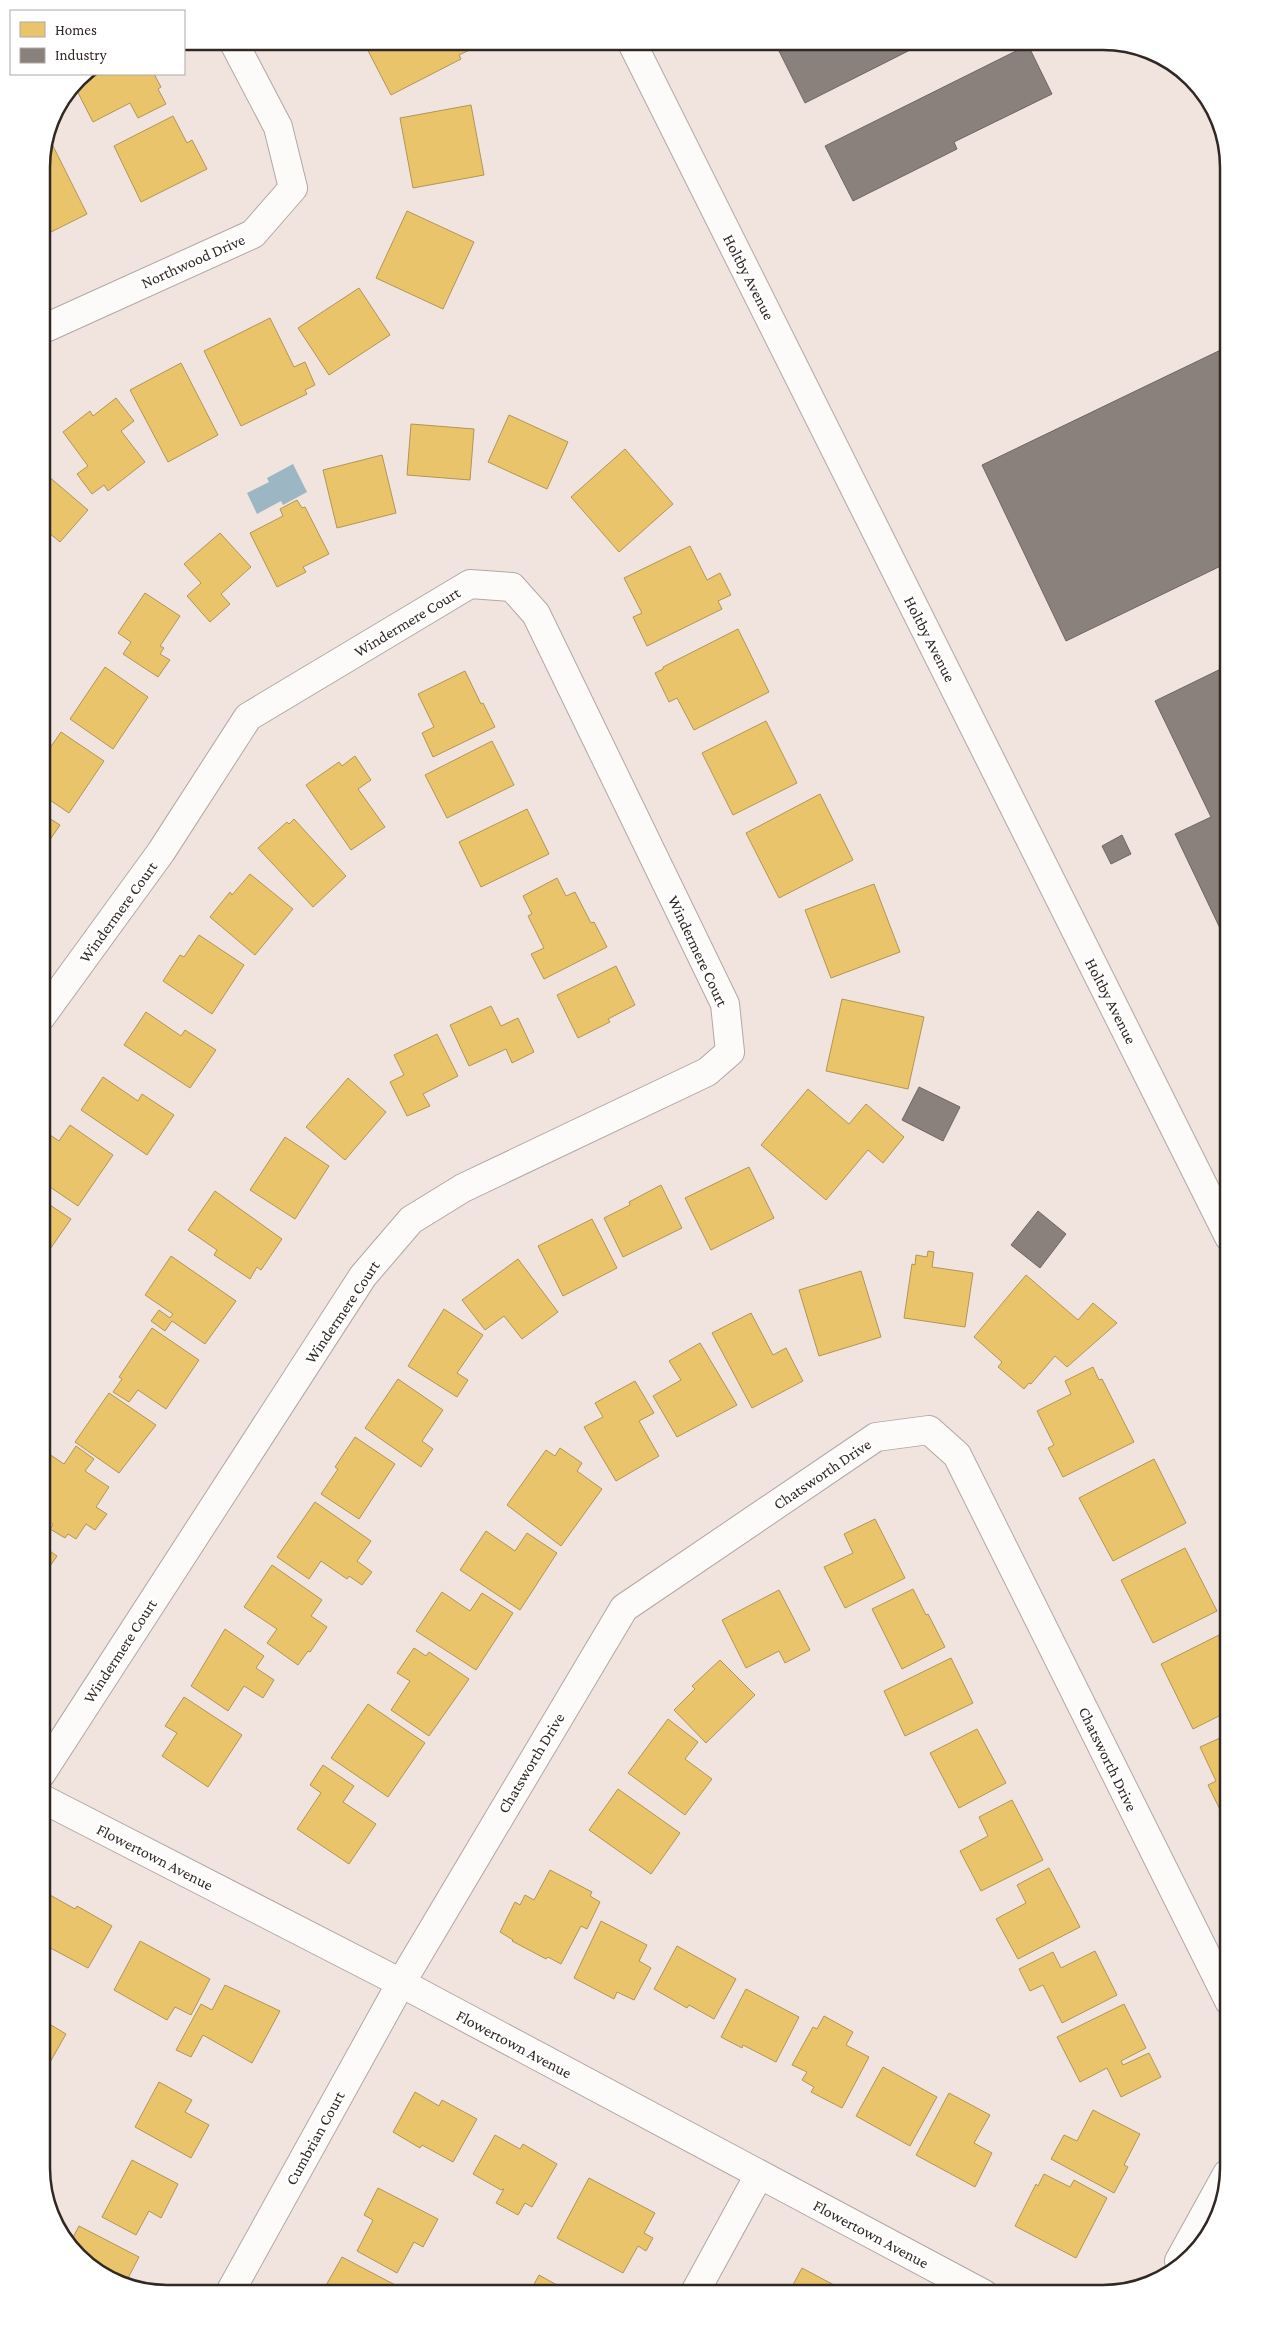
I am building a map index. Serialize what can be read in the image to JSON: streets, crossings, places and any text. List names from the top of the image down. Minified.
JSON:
{"streets":{"street":["Northwood Drive","Holtby Avenue","Windermere Court","Chatsworth Drive","Flowertown Avenue","Cumbrian Court"]},"crossings":[["Chatsworth Drive","Flowertown Avenue"],["Chatsworth Drive","Cumbrian Court"],["Flowertown Avenue","Cumbrian Court"]],"legend":["Homes","Industry"]}
